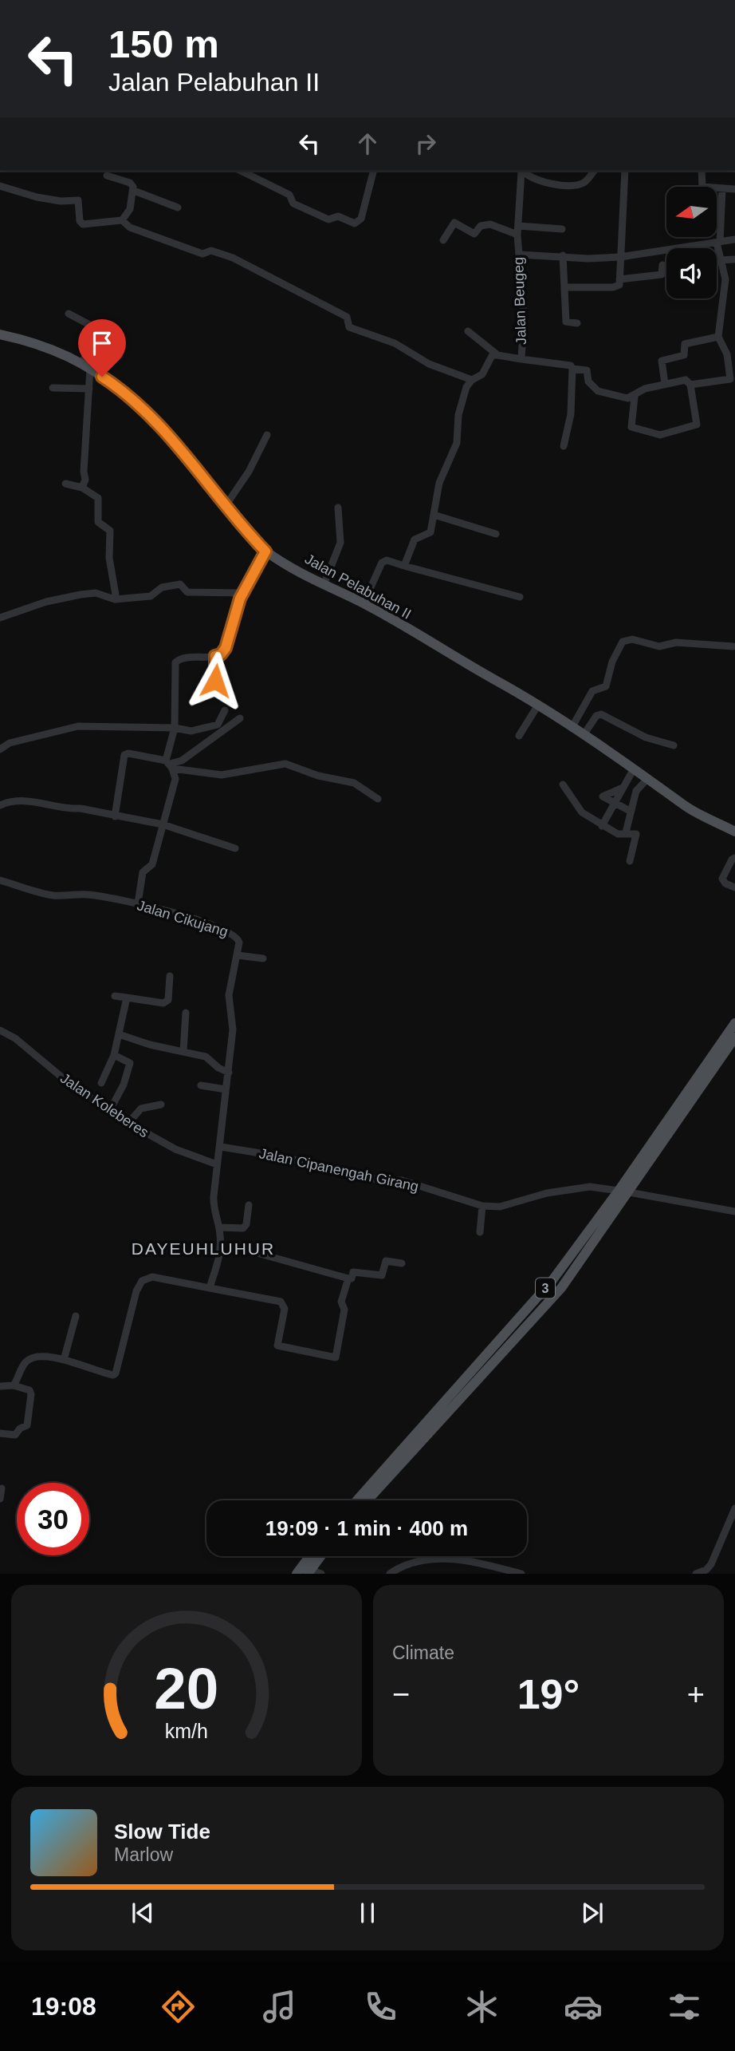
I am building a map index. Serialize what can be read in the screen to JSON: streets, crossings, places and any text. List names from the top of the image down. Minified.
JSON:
{"streets":{"main road":["Jalan Pelabuhan II","3"],"street":["Jalan Beugeg","Jalan Cikujang","Jalan Koleberes","Jalan Cipanengah Girang"]},"crossings":[["Jalan Cikujang","Jalan Koleberes"],["Jalan Cikujang","Jalan Cipanengah Girang"],["Jalan Cipanengah Girang","3"]],"districts":["DAYEUHLUHUR"],"north":"left","page":{"turn":["150 m","Jalan Pelabuhan II"],"limit":"30","trip":"19:09 · 1 min · 400 m","tile":"Climate","heat":["−","19°","+"],"song":["Slow Tide","Marlow"],"tabs":"19:08","gauge":["20","km/h"]}}
